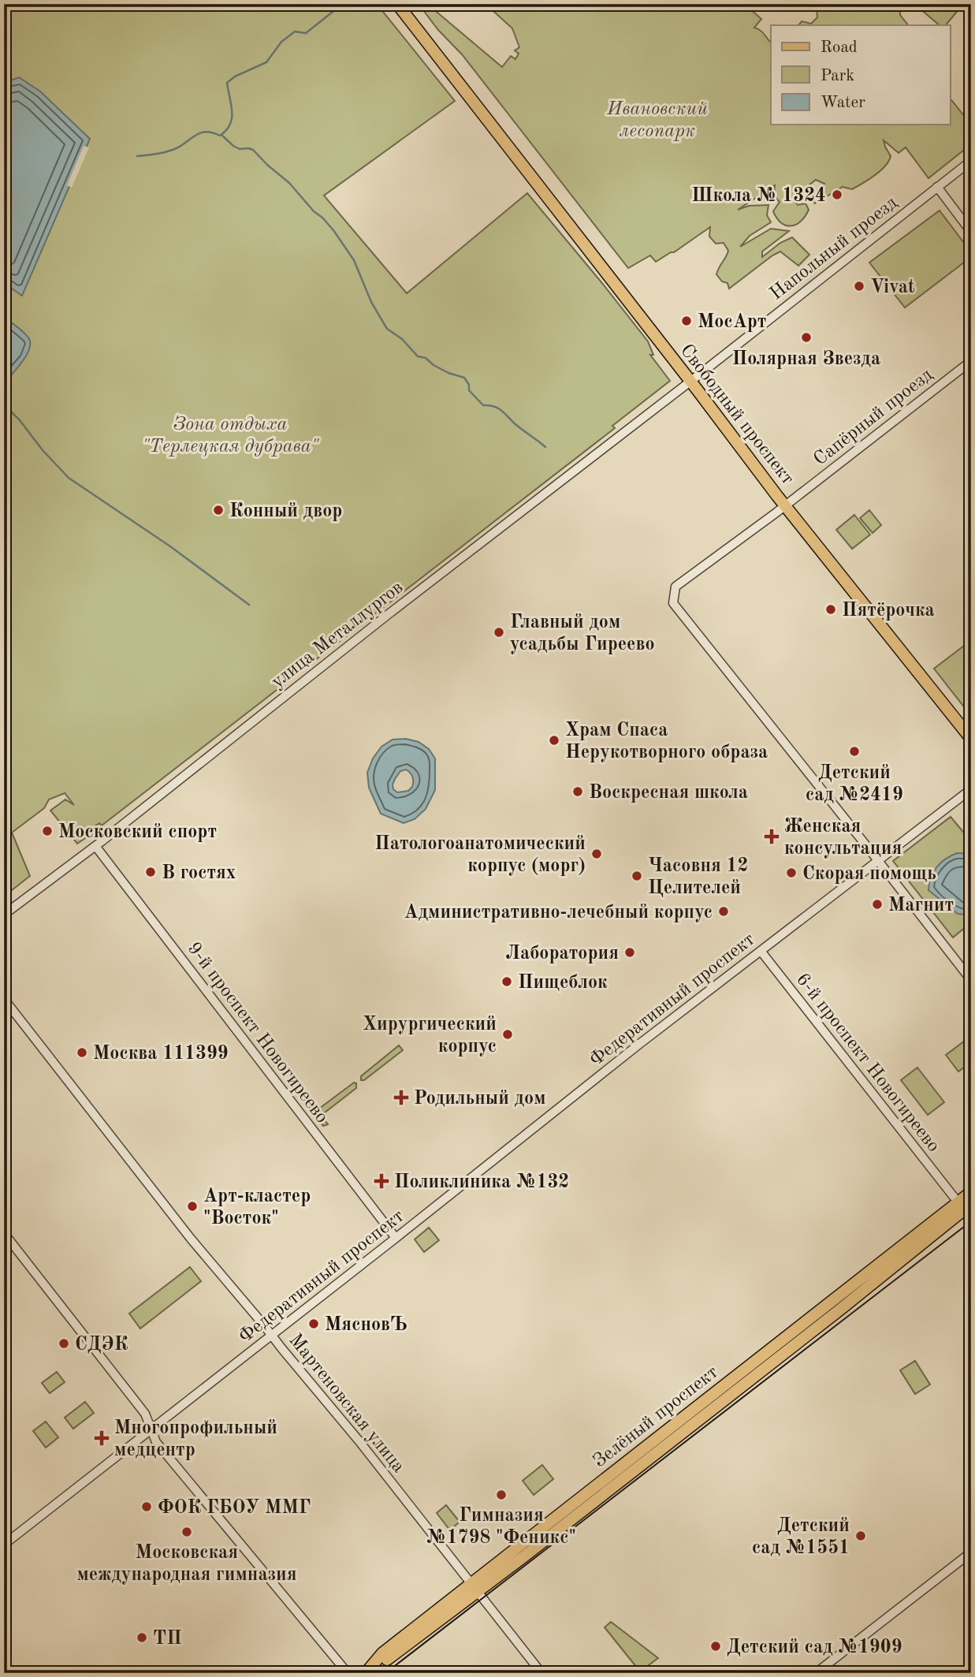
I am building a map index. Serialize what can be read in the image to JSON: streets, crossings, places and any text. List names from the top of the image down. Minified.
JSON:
{"streets":{"main road":["Свободный проспект","Зелёный проспект"],"street":["Напольный проезд","Сапёрный проезд","улица Металлургов","Федеративный проспект","9-й проспект Новогиреево","6-й проспект Новогиреево","Мартеновская улица"]},"crossings":[["Напольный проезд","Свободный проспект"],["Напольный проезд","улица Металлургов"],["Свободный проспект","Сапёрный проезд"],["Свободный проспект","улица Металлургов"],["Сапёрный проезд","Федеративный проспект"],["улица Металлургов","9-й проспект Новогиреево"],["Федеративный проспект","9-й проспект Новогиреево"],["Федеративный проспект","6-й проспект Новогиреево"],["Федеративный проспект","Мартеновская улица"],["6-й проспект Новогиреево","Зелёный проспект"],["Мартеновская улица","Зелёный проспект"]],"parks":["Ивановский лесопарк","Зона отдыха \"Терлецкая дубрава\""],"places":{"other":["Школа № 1324","Vivat","МосАрт","Полярная Звезда","Конный двор","Пятёрочка","Главный дом усадьбы Гиреево","Храм Спаса Нерукотворного образа","Детский сад №2419","Воскресная школа","Московский спорт","Патологоанатомический корпус (морг)","В гостях","Скорая помощь","Часовня 12 Целителей","Магнит","Административно-лечебный корпус","Лаборатория","Пищеблок","Хирургический корпус","Москва 111399","Арт-кластер \"Восток\"","МясновЪ","СДЭК","Гимназия №1798 \"Феникс\"","ФОК ГБОУ ММГ","Московская международная гимназия","Детский сад №1551","ТП","Детский сад №1909"],"health":["Женская консультация","Родильный дом","Поликлиника №132","Многопрофильный медцентр"]},"legend":["Road","Park","Water"]}
